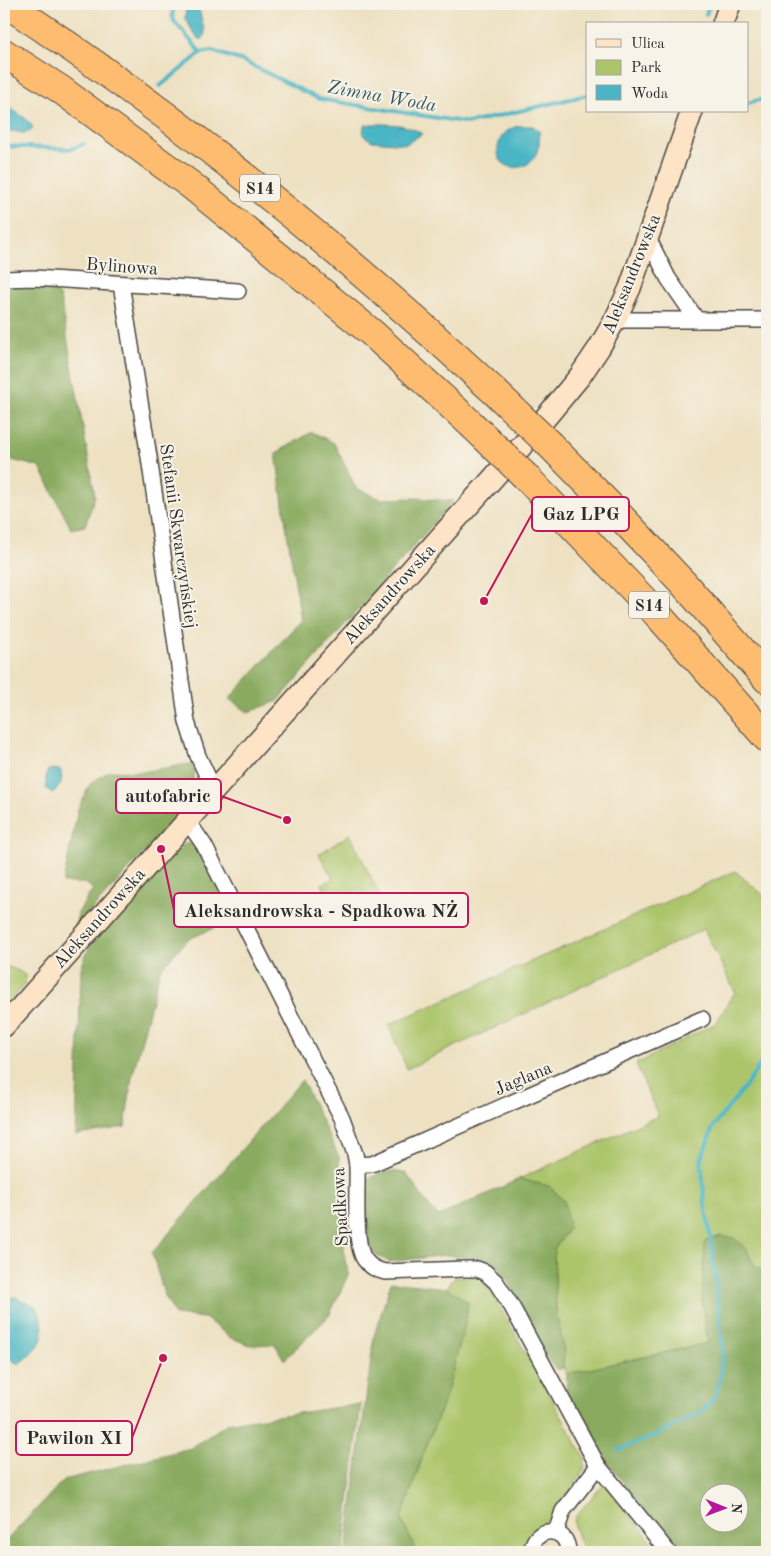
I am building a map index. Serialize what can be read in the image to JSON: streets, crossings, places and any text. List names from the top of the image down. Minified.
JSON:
{"streets":{"highway":["S14"],"main road":["Aleksandrowska"],"street":["Bylinowa","Stefanii Skwarczyńskiej","Jaglana","Spadkowa"]},"crossings":[["Bylinowa","Stefanii Skwarczyńskiej"],["Aleksandrowska","Stefanii Skwarczyńskiej"],["Aleksandrowska","Spadkowa"],["Jaglana","Spadkowa"]],"water":["Zimna Woda"],"places":["Gaz LPG","autofabric","Aleksandrowska - Spadkowa NŻ","Pawilon XI"],"legend":["Ulica","Park","Woda"],"north":"right"}
